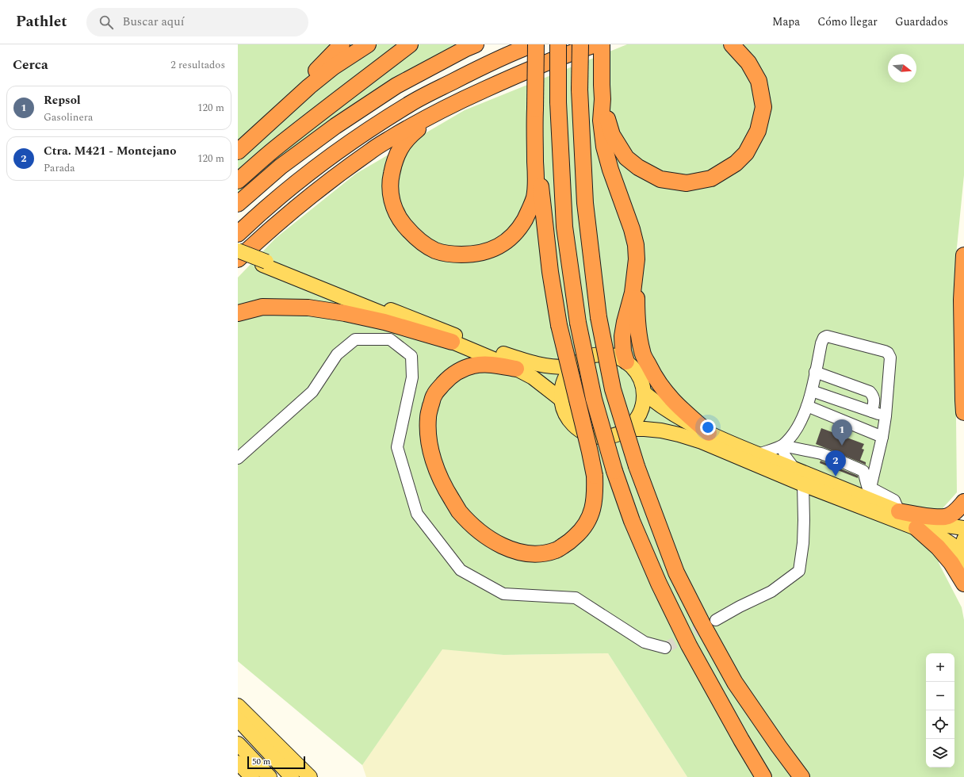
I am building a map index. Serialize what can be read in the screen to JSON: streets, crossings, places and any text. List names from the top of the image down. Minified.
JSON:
{"scale_bar":"50 m","north":"right","page":{"header":"Pathlet","search":"Buscar aquí","nav":["Mapa","Cómo llegar","Guardados"],"heading":["Cerca","2 resultados"],"list":[{"mark":"1","name":"Repsol","note":"Gasolinera","value":"120 m"},{"mark":"2","name":"Ctra. M421 - Montejano","note":"Parada","value":"120 m"}],"pins":["1","2"],"map_buttons":["+","−"],"scale":"50 m"}}
